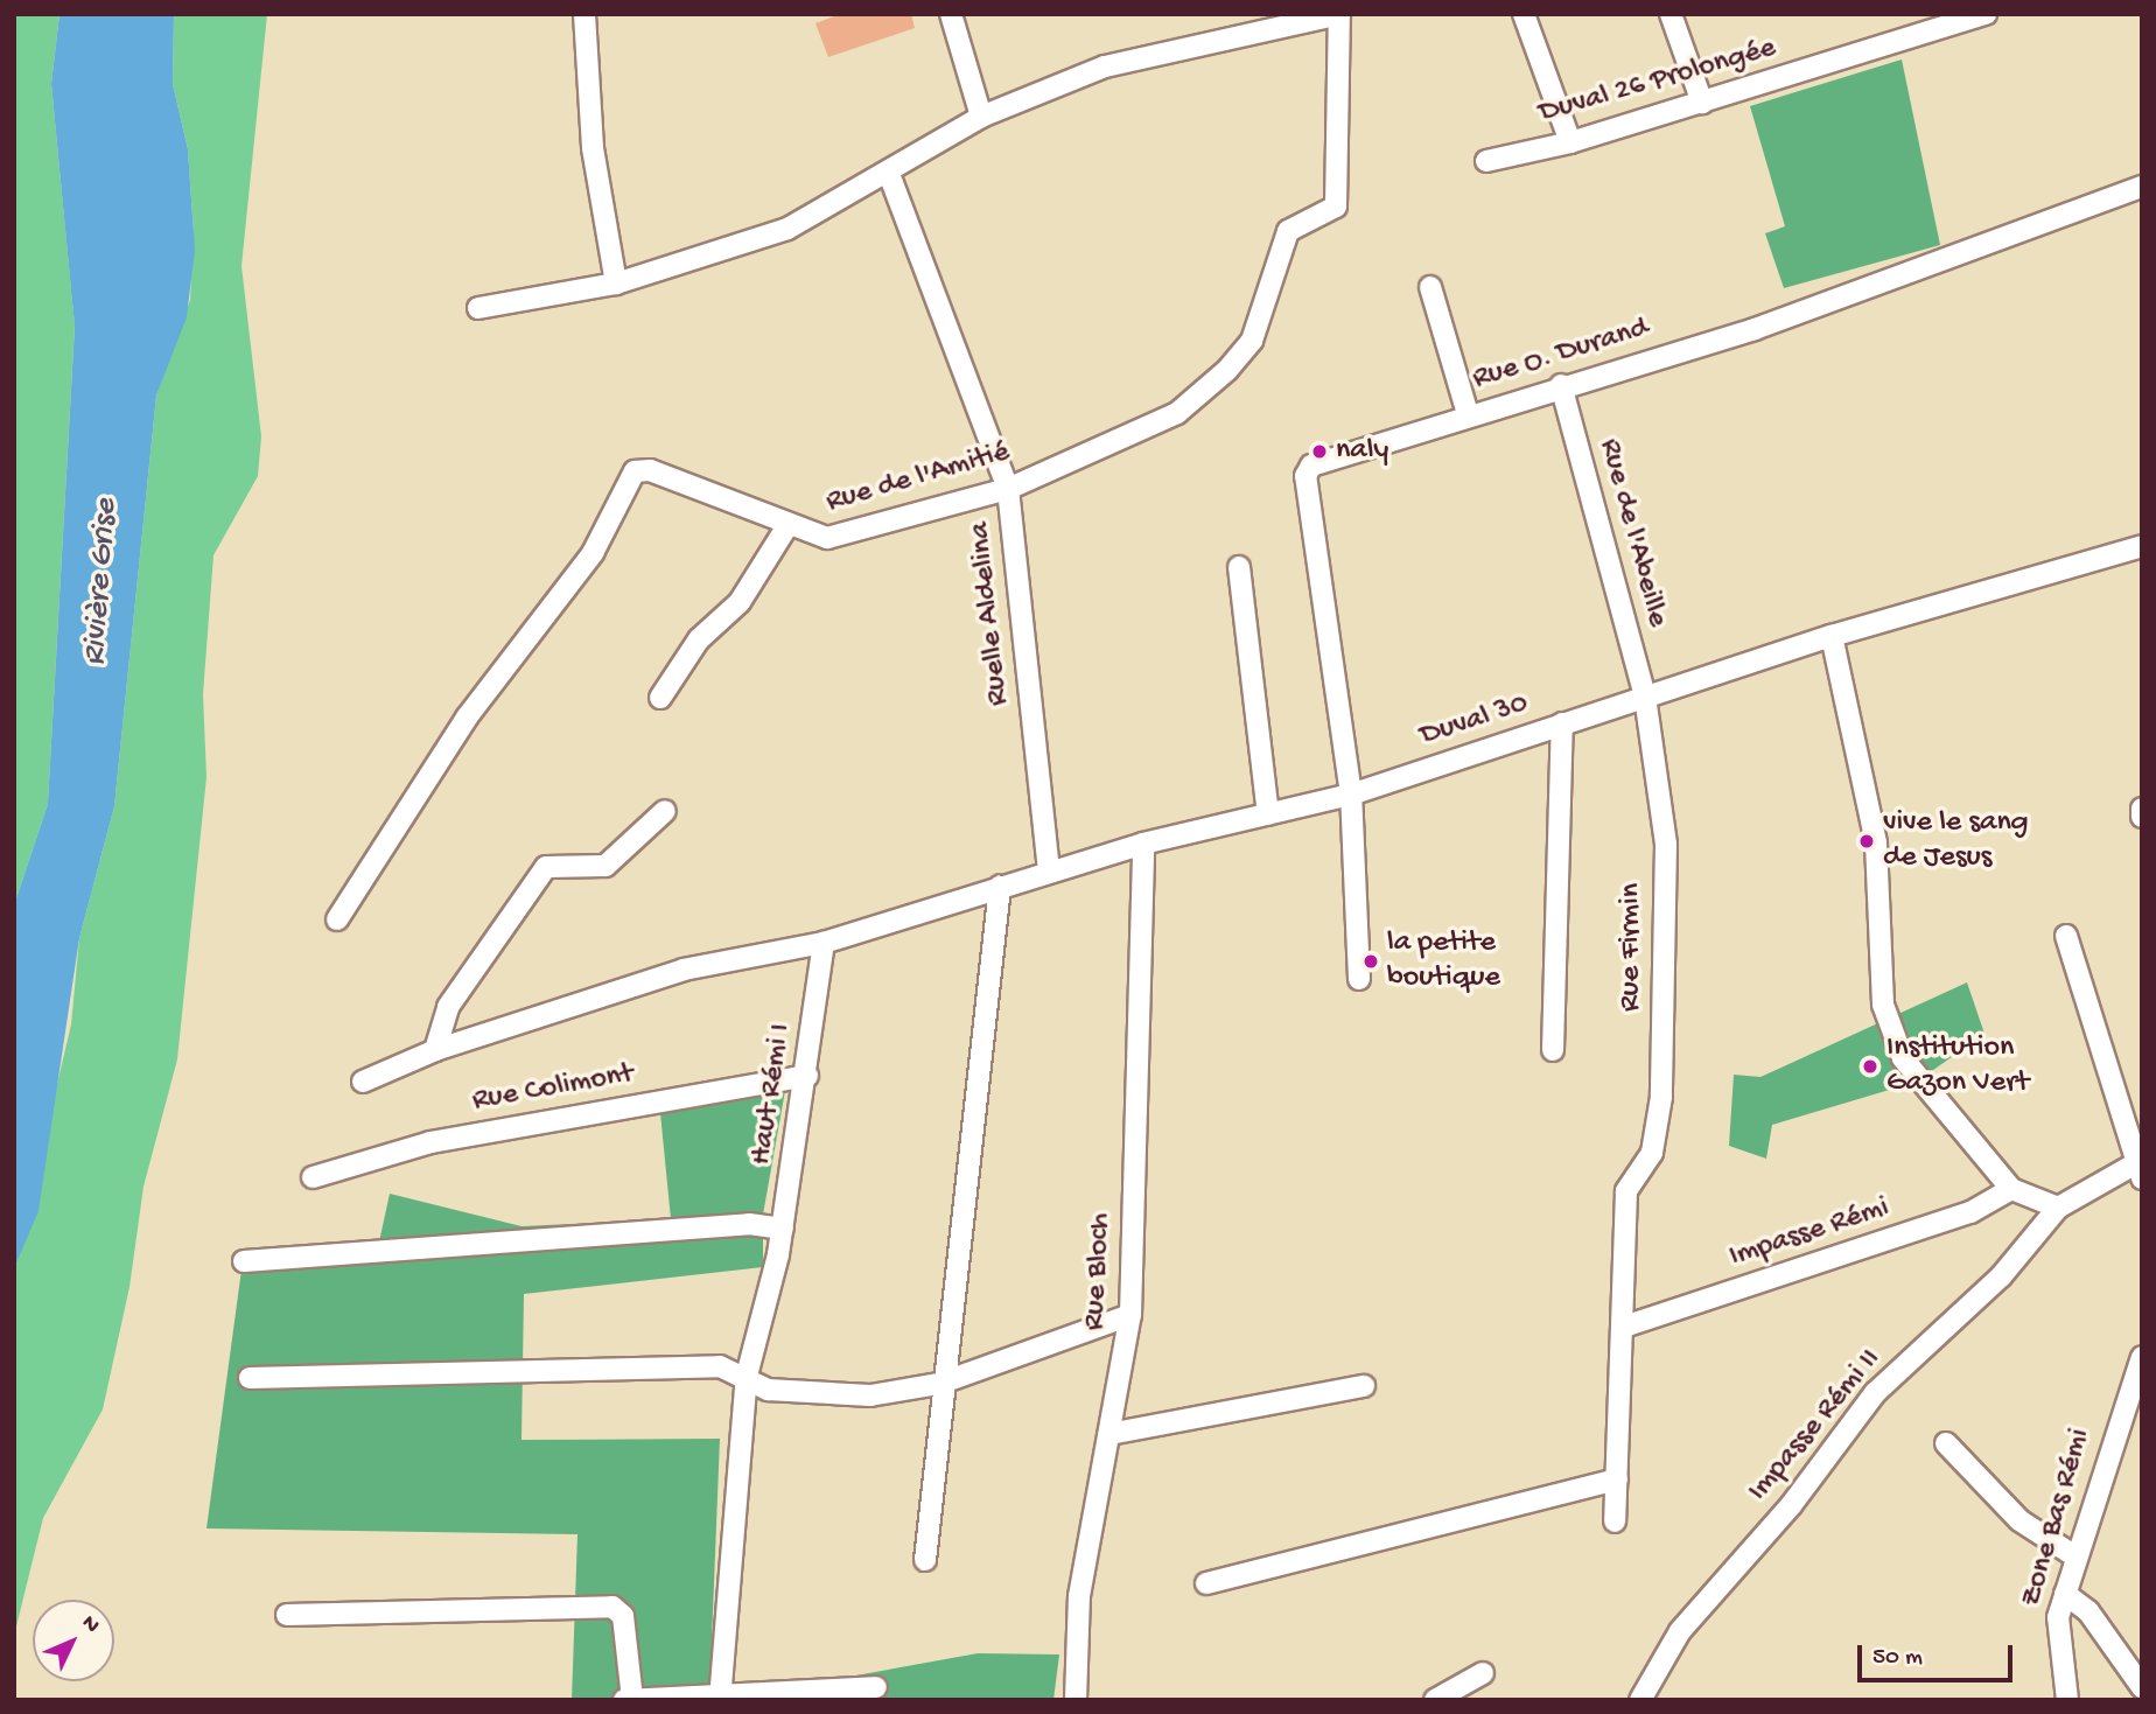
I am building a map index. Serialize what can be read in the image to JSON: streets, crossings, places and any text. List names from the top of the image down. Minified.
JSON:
{"streets":{"street":["Duval 26 Prolongée","Rue O. Durand","Rue de l'Amitié","Rue de l'Abeille","Ruelle Aldelina","Duval 30","Rue Firmin","Rue Colimont","Haut Rémi I","Impasse Rémi","Rue Bloch","Impasse Rémi II","Zone Bas Rémi"]},"crossings":[["Rue O. Durand","Rue de l'Abeille"],["Rue O. Durand","Duval 30"],["Rue de l'Amitié","Ruelle Aldelina"],["Rue de l'Abeille","Duval 30"],["Rue de l'Abeille","Rue Firmin"],["Ruelle Aldelina","Duval 30"],["Duval 30","Rue Firmin"],["Duval 30","Haut Rémi I"],["Duval 30","Rue Bloch"],["Rue Firmin","Impasse Rémi"],["Rue Colimont","Haut Rémi I"]],"water":["Rivière Grise"],"places":["naly","vive le sang de Jesus","la petite boutique","Institution Gazon Vert"],"scale_bar":"50 m","north":"top right"}
